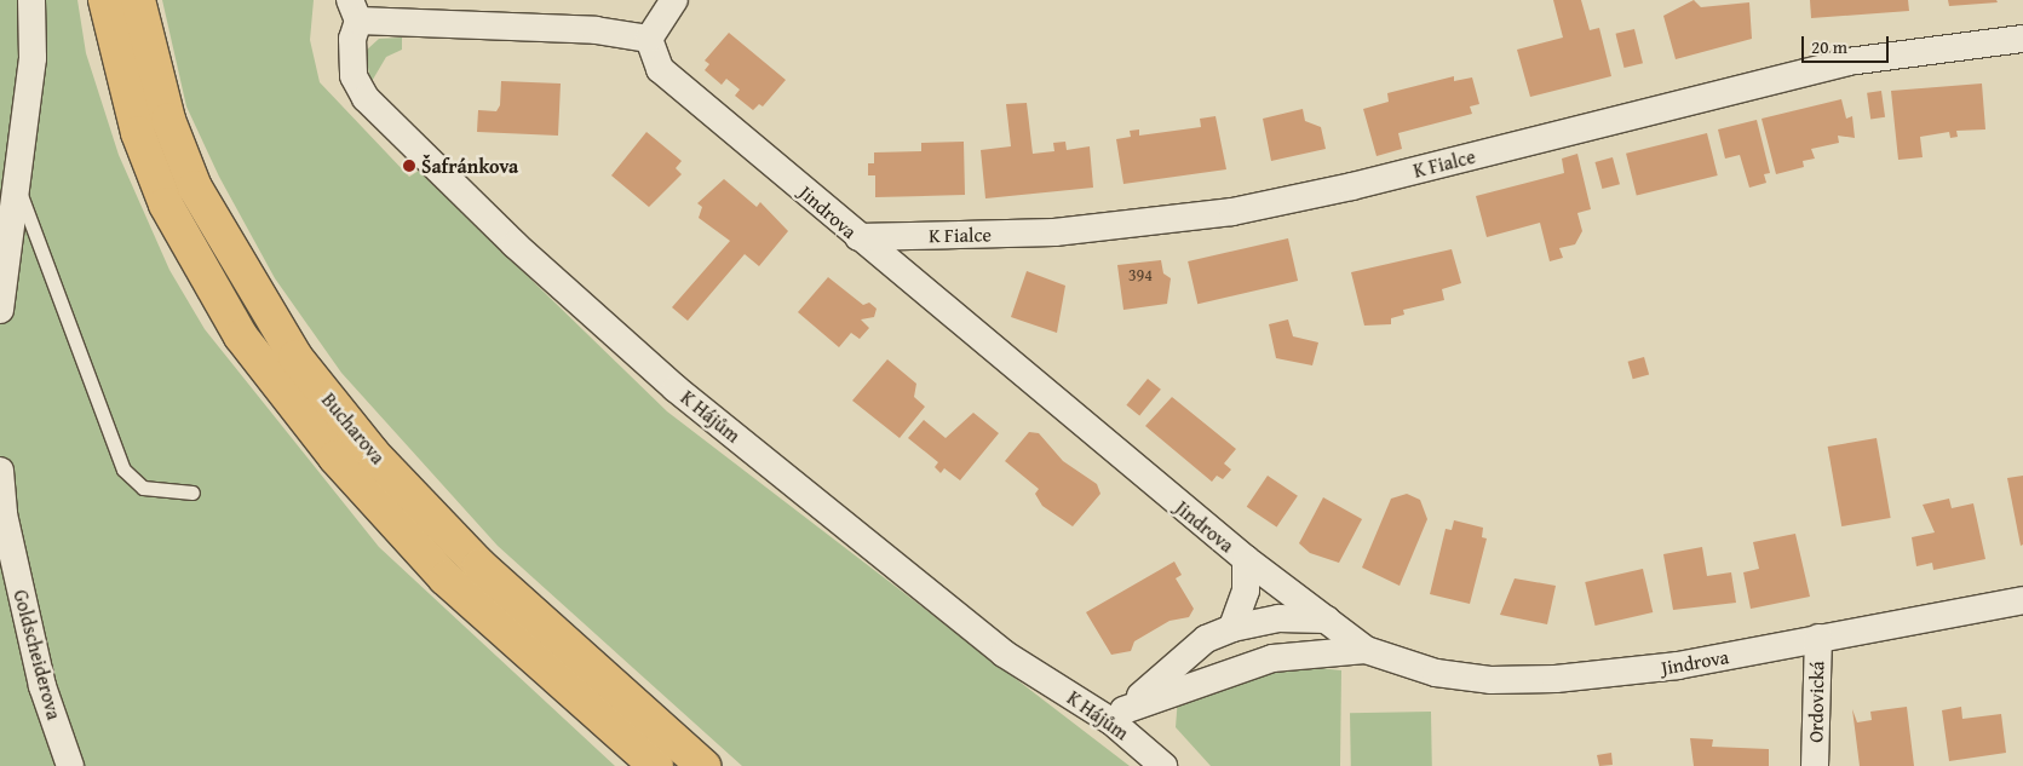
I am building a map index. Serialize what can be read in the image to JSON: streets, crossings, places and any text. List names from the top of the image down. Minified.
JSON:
{"streets":{"main road":["Bucharova"],"street":["K Fialce","Jindrova","K Hájům","Goldscheiderova","Ordovická"]},"crossings":[["K Fialce","Jindrova"],["Jindrova","K Hájům"],["Jindrova","Ordovická"]],"places":["Šafránkova"],"house_numbers":["394"],"scale_bar":"20 m"}
